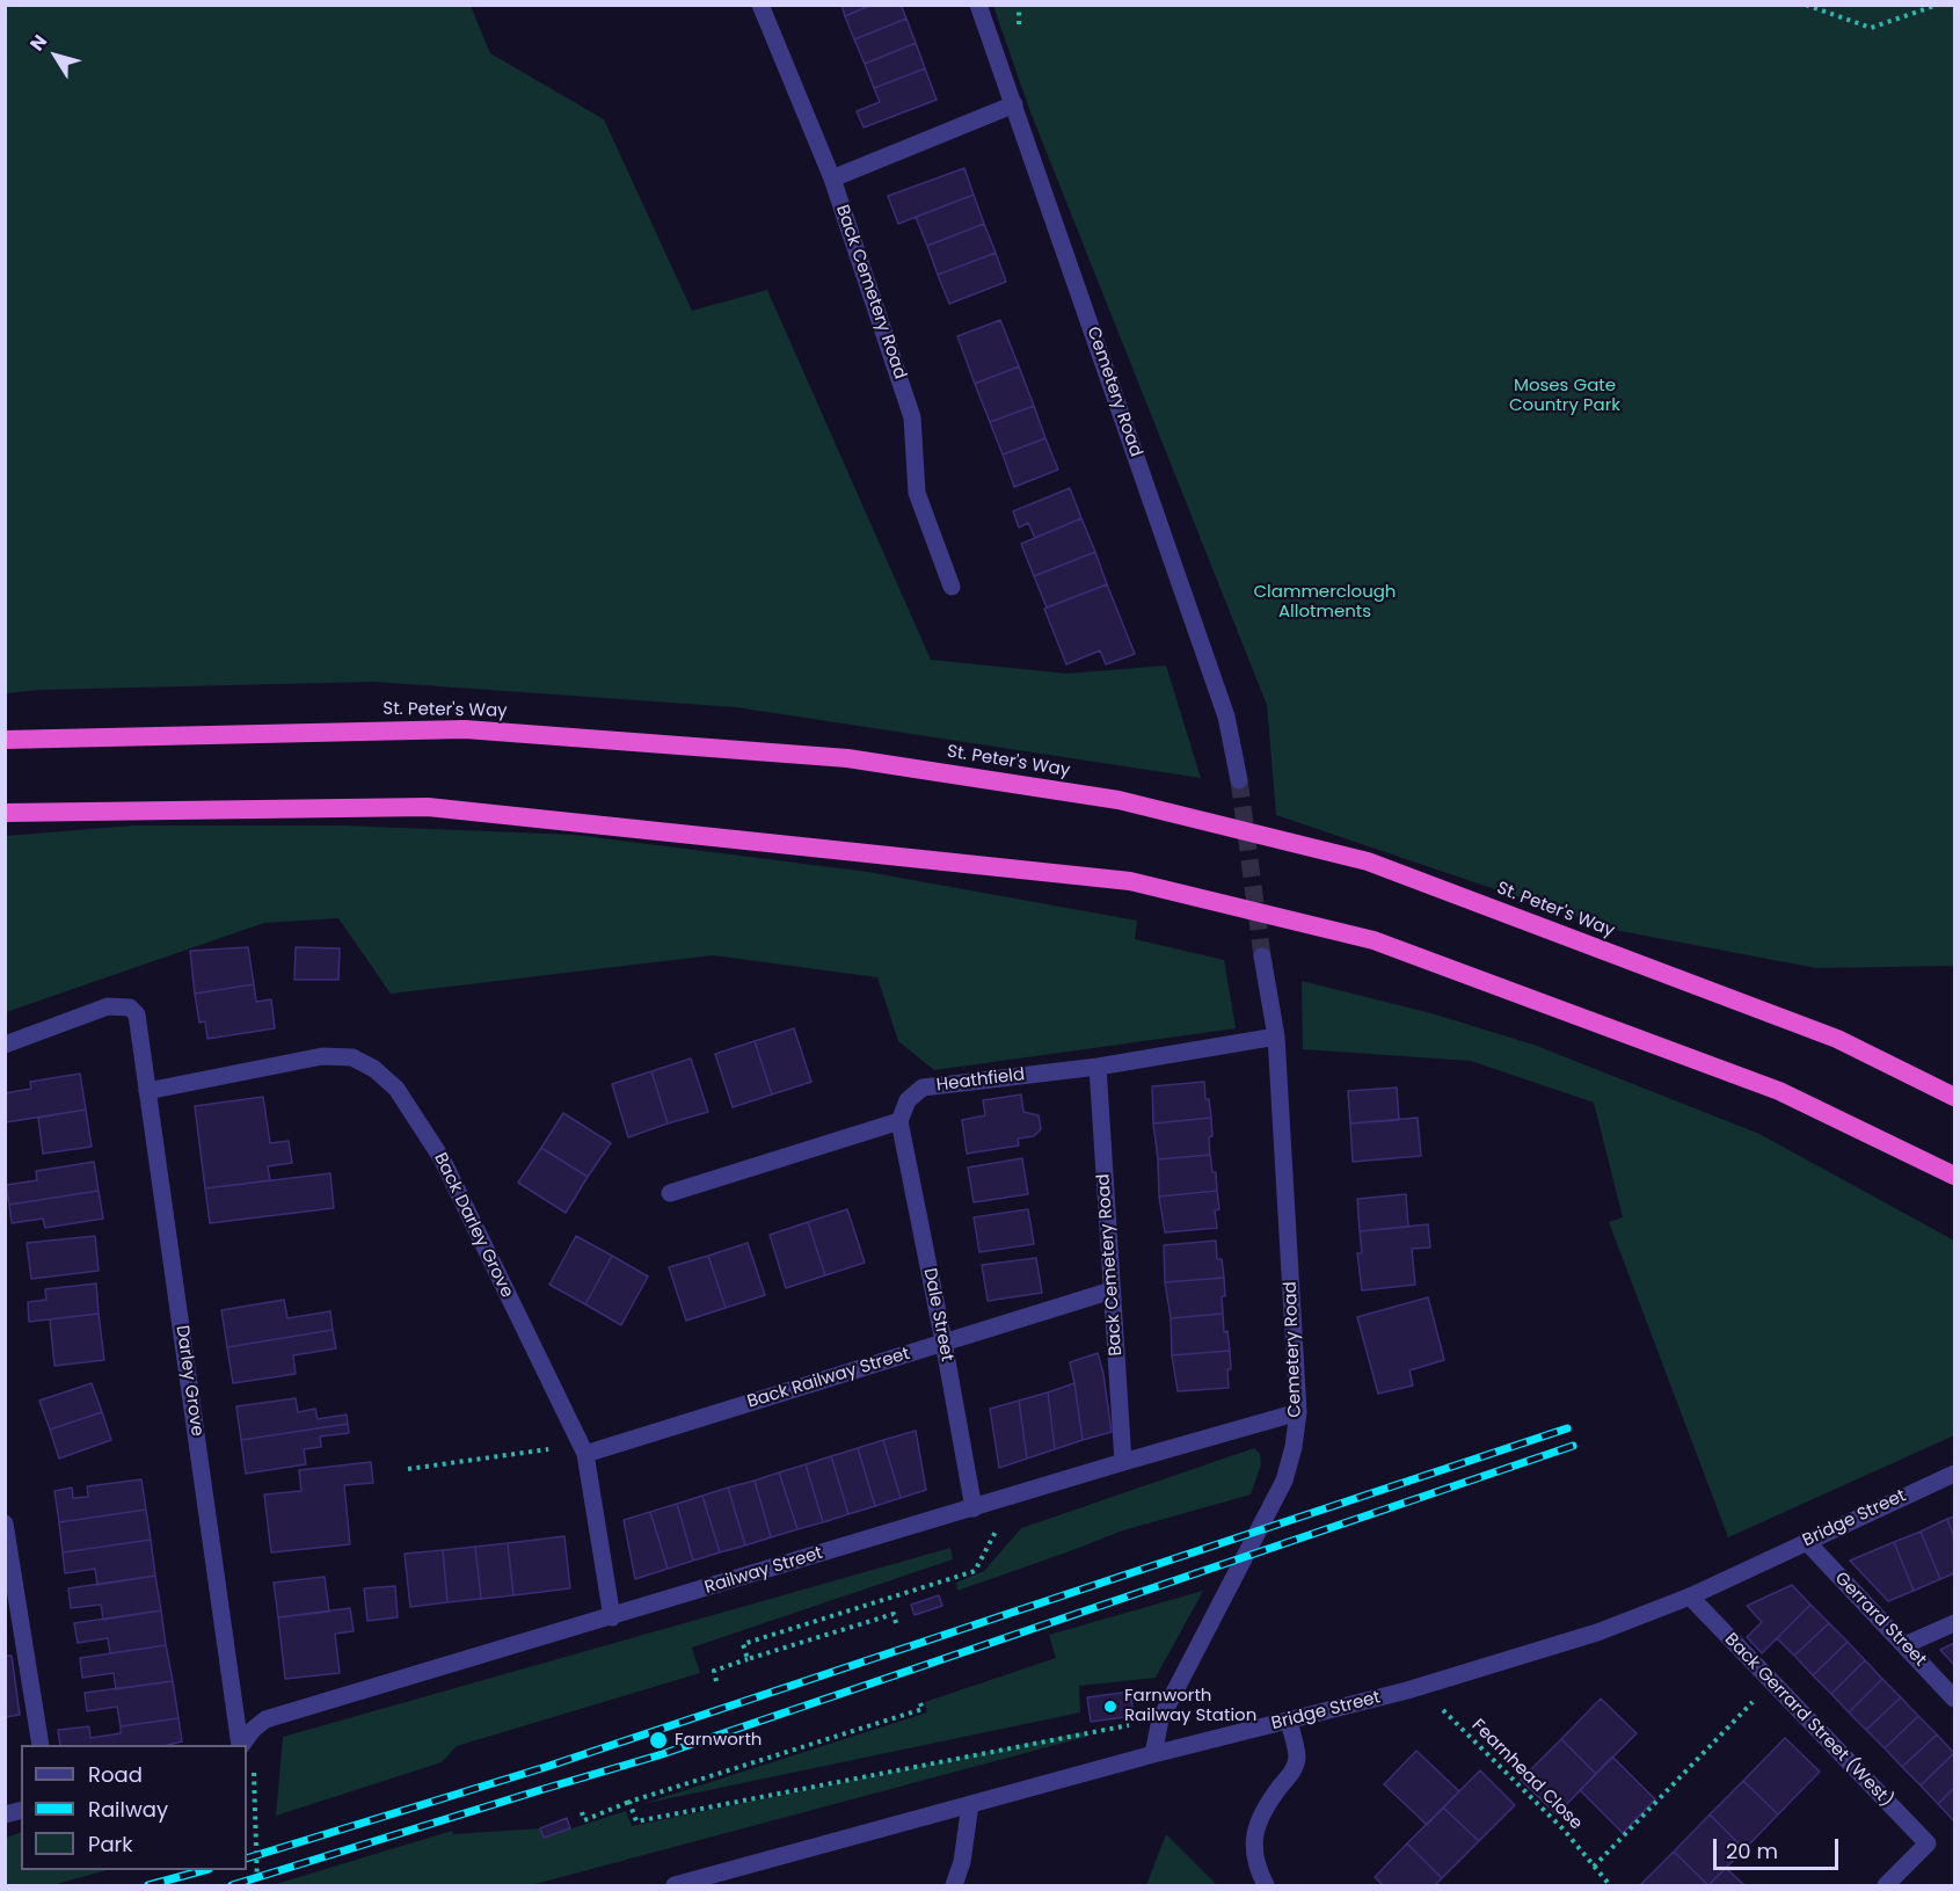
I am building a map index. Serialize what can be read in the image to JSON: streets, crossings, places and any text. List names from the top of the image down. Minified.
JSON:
{"streets":{"highway":["St. Peter's Way"],"street":["Back Cemetery Road","Cemetery Road","Heathfield","Back Darley Grove","Dale Street","Back Railway Street","Darley Grove","Bridge Street","Railway Street","Gerrard Street","Back Gerrard Street (West)"],"path":["Fearnhead Close"]},"crossings":[["Back Cemetery Road","Heathfield"],["Back Cemetery Road","Back Railway Street"],["Back Cemetery Road","Railway Street"],["Cemetery Road","Heathfield"],["Cemetery Road","Bridge Street"],["Cemetery Road","Railway Street"],["Heathfield","Dale Street"],["Back Darley Grove","Back Railway Street"],["Back Darley Grove","Darley Grove"],["Back Darley Grove","Railway Street"],["Dale Street","Back Railway Street"],["Dale Street","Railway Street"],["Bridge Street","Gerrard Street"],["Bridge Street","Back Gerrard Street (West)"],["Bridge Street","Fearnhead Close"]],"parks":["Moses Gate Country Park","Clammerclough Allotments"],"places":["Farnworth Railway Station","Farnworth"],"legend":["Road","Railway","Park"],"scale_bar":"20 m","north":"top left"}
